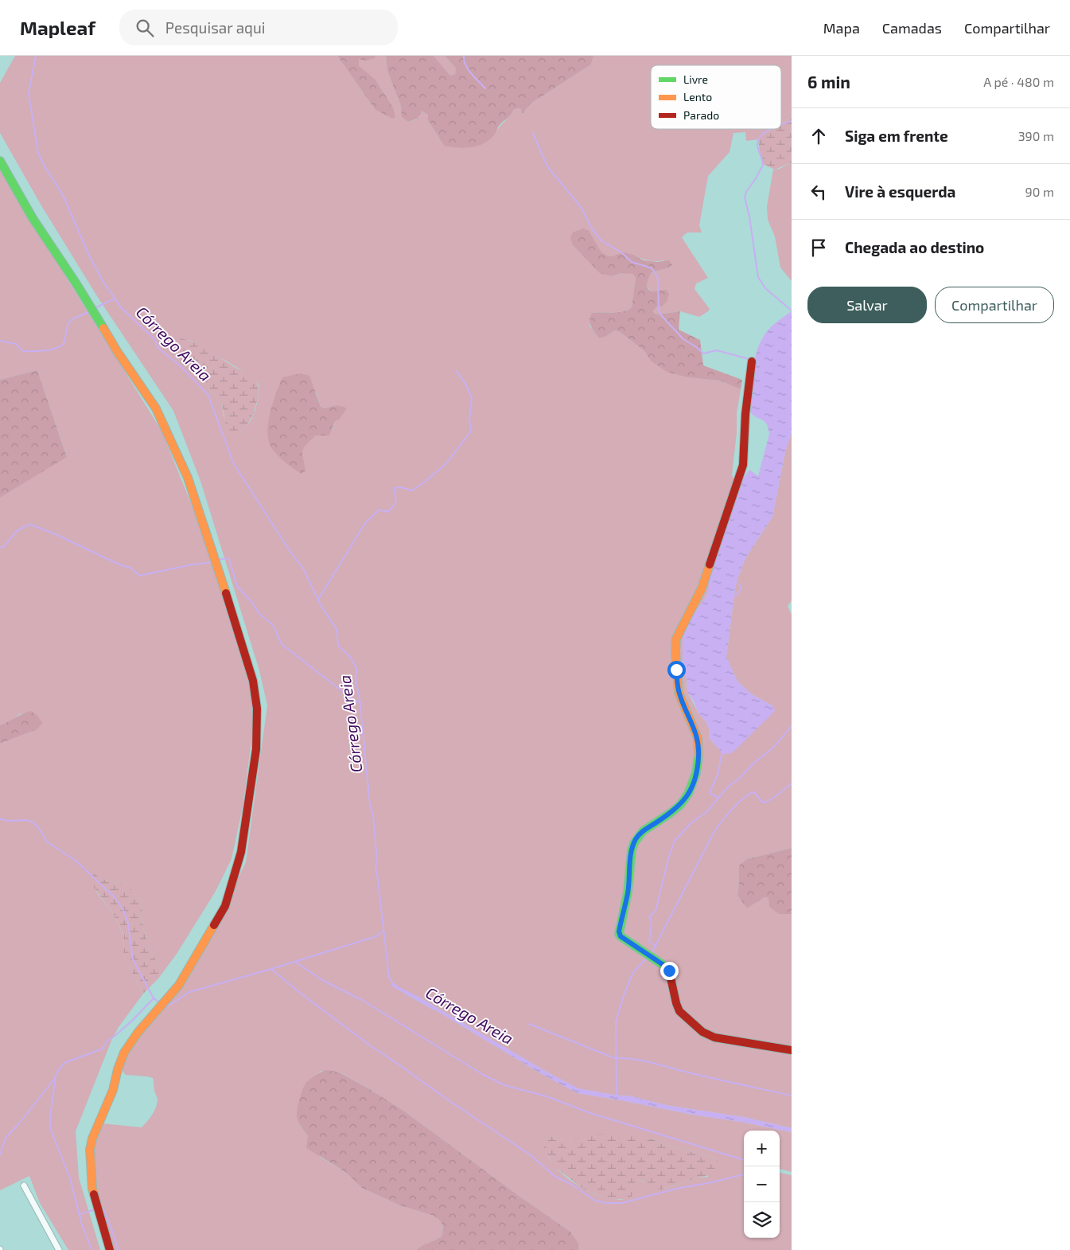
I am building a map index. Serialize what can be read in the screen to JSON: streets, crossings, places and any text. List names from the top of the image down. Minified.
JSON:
{"water":["Córrego Areia"],"legend":["Livre","Lento","Parado"],"page":{"header":"Mapleaf","search":"Pesquisar aqui","nav":["Mapa","Camadas","Compartilhar"],"heading":["6 min","A pé · 480 m"],"list":[["Siga em frente","390 m"],["Vire à esquerda","90 m"],"Chegada ao destino"],"buttons":["Salvar","Compartilhar"],"map_buttons":["+","−"]}}
